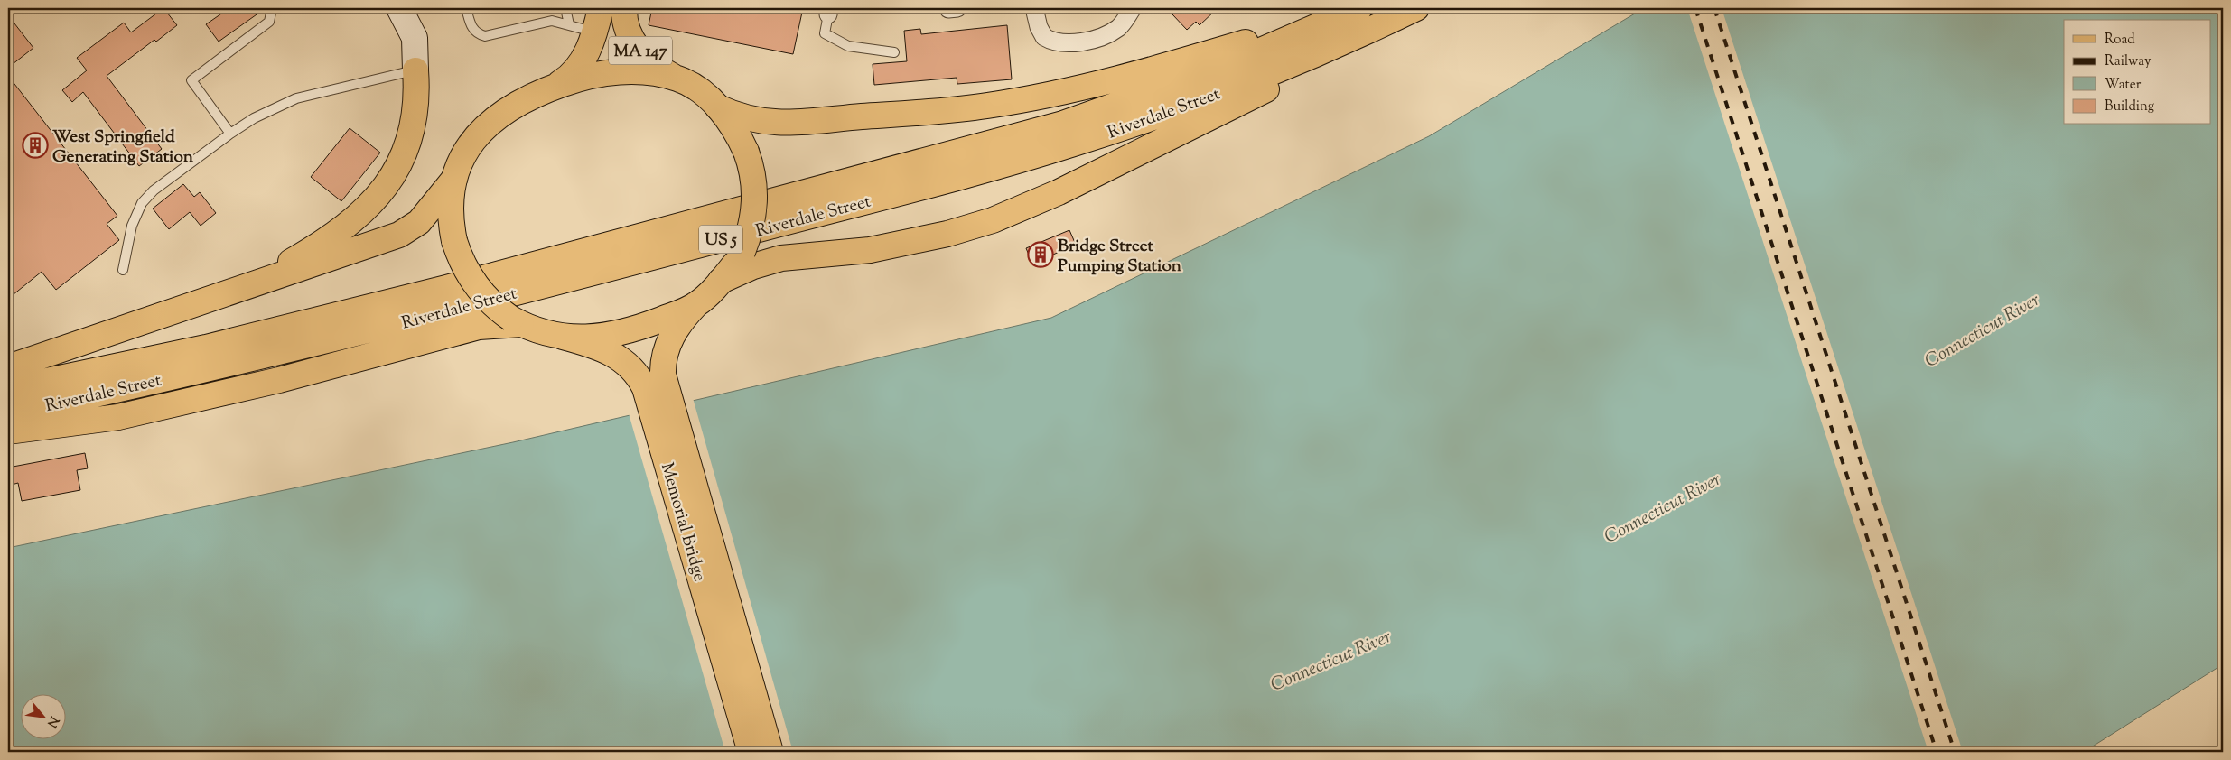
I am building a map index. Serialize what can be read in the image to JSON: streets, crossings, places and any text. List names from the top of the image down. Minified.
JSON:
{"streets":{"main road":["MA 147","Riverdale Street","US 5","Memorial Bridge"]},"water":["Connecticut River"],"places":{"building":["West Springfield Generating Station","Bridge Street Pumping Station"]},"legend":["Road","Railway","Water","Building"],"north":"bottom right"}
